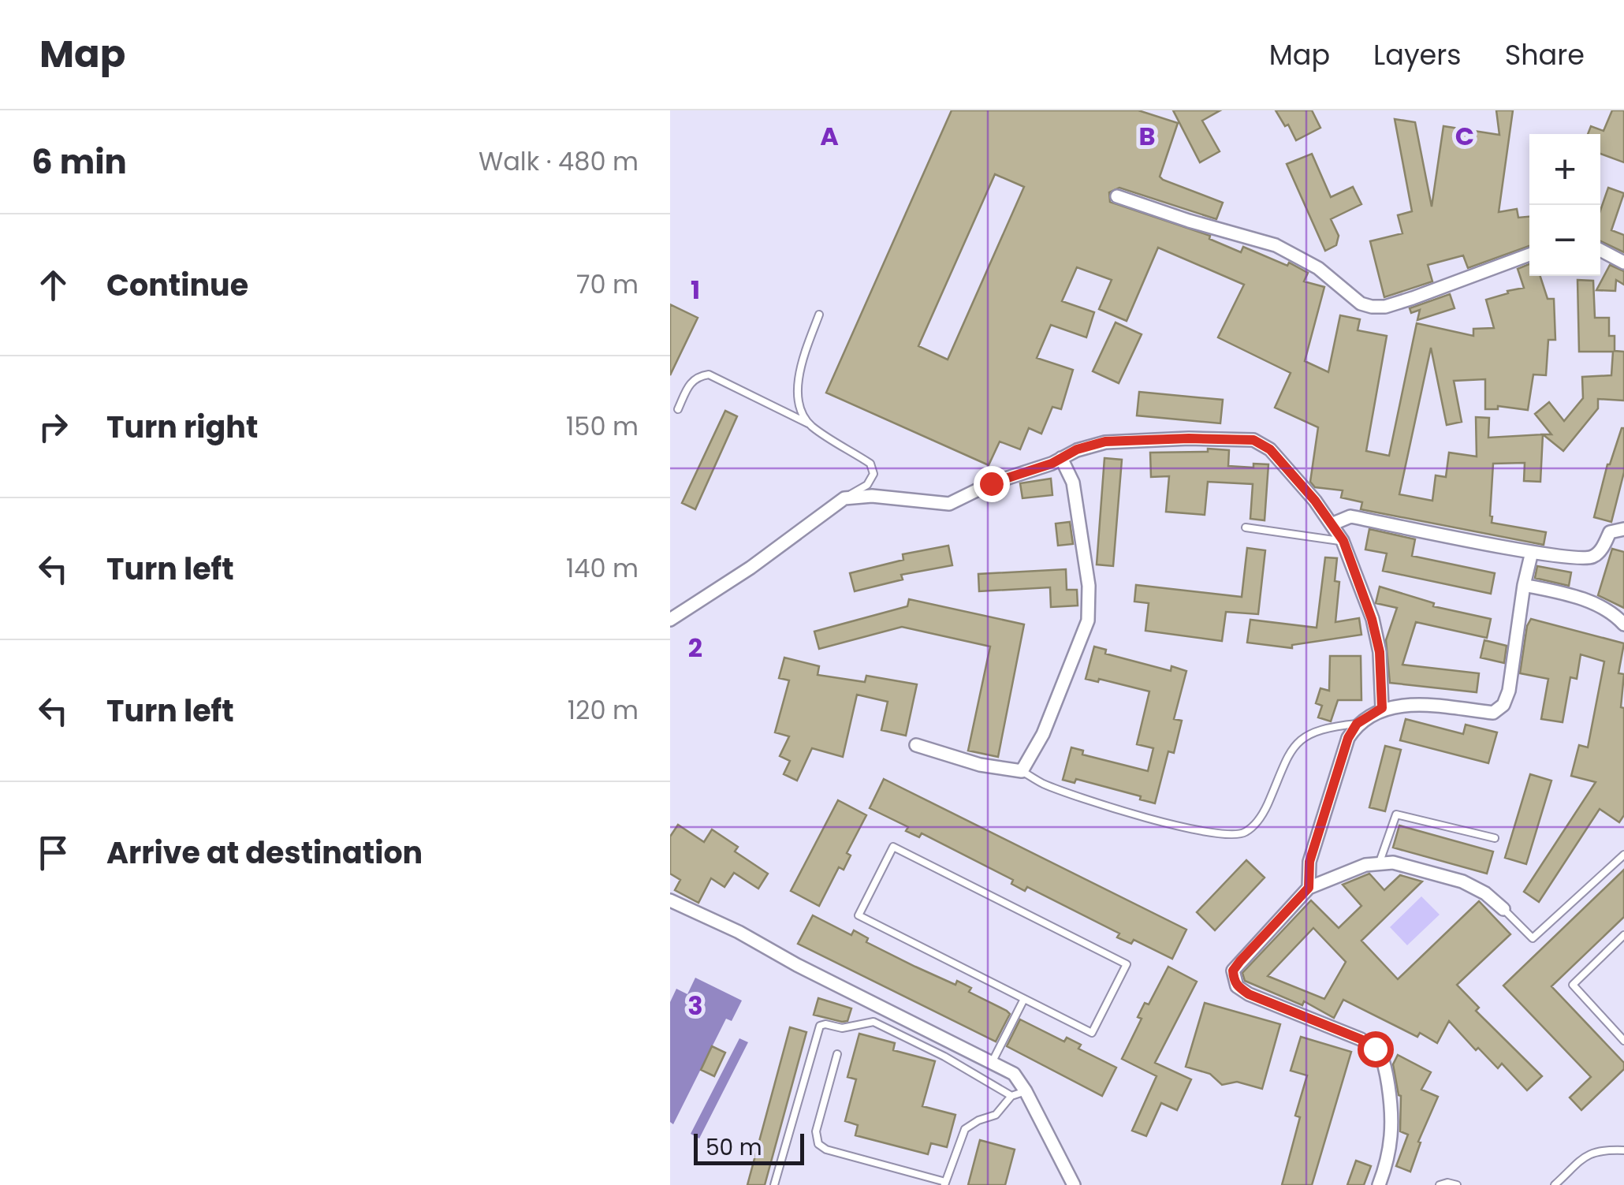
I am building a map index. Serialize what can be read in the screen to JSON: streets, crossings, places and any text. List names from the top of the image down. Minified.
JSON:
{"scale_bar":"50 m","page":{"header":"Map","nav":["Map","Layers","Share"],"heading":["6 min","Walk · 480 m"],"map_buttons":["+","−"],"list":[["Continue","70 m"],["Turn right","150 m"],["Turn left","140 m"],["Turn left","120 m"],"Arrive at destination"],"scale":"50 m"},"grid":{"columns":["A","B","C"],"rows":["1","2","3"]}}
